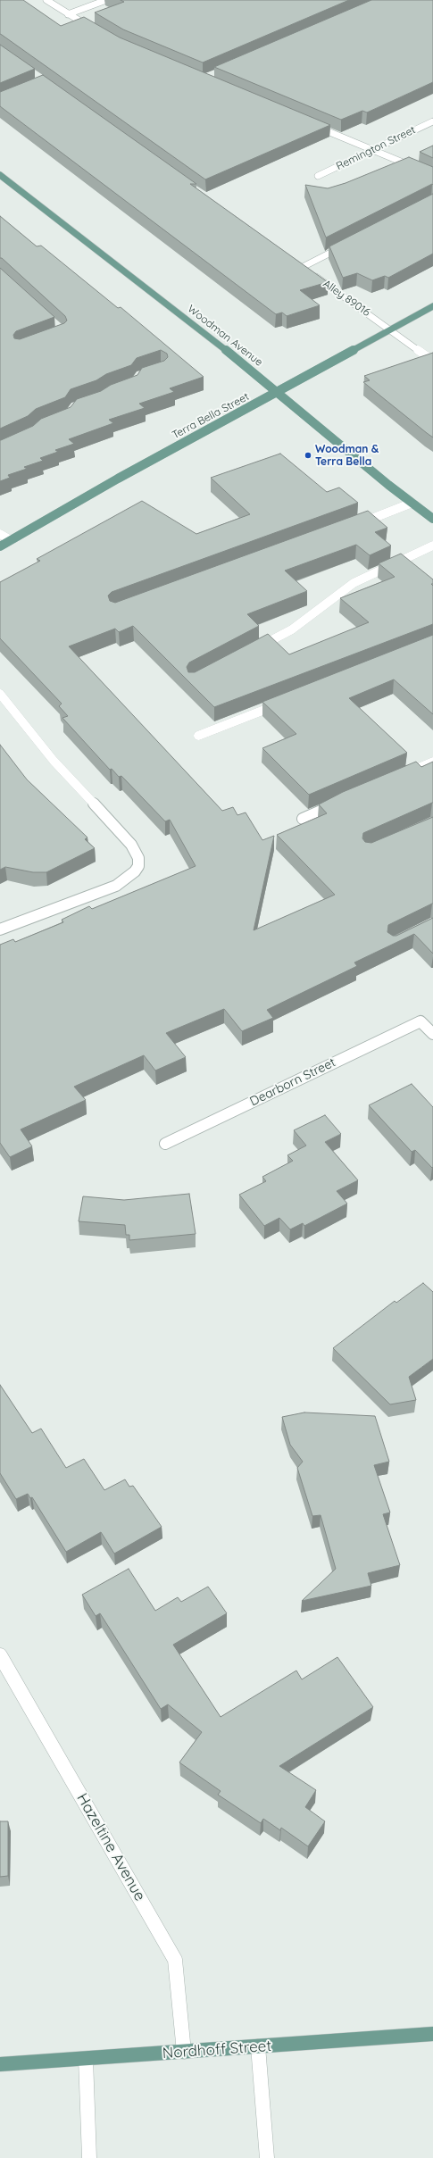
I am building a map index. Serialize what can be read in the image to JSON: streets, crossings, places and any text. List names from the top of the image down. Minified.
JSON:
{"streets":{"main road":["Woodman Avenue","Terra Bella Street","Nordhoff Street"],"street":["Remington Street","Alley 89016","Dearborn Street","Hazeltine Avenue"]},"crossings":[["Alley 89016","Terra Bella Street"],["Woodman Avenue","Terra Bella Street"],["Hazeltine Avenue","Nordhoff Street"]],"places":["Woodman & Terra Bella"]}
